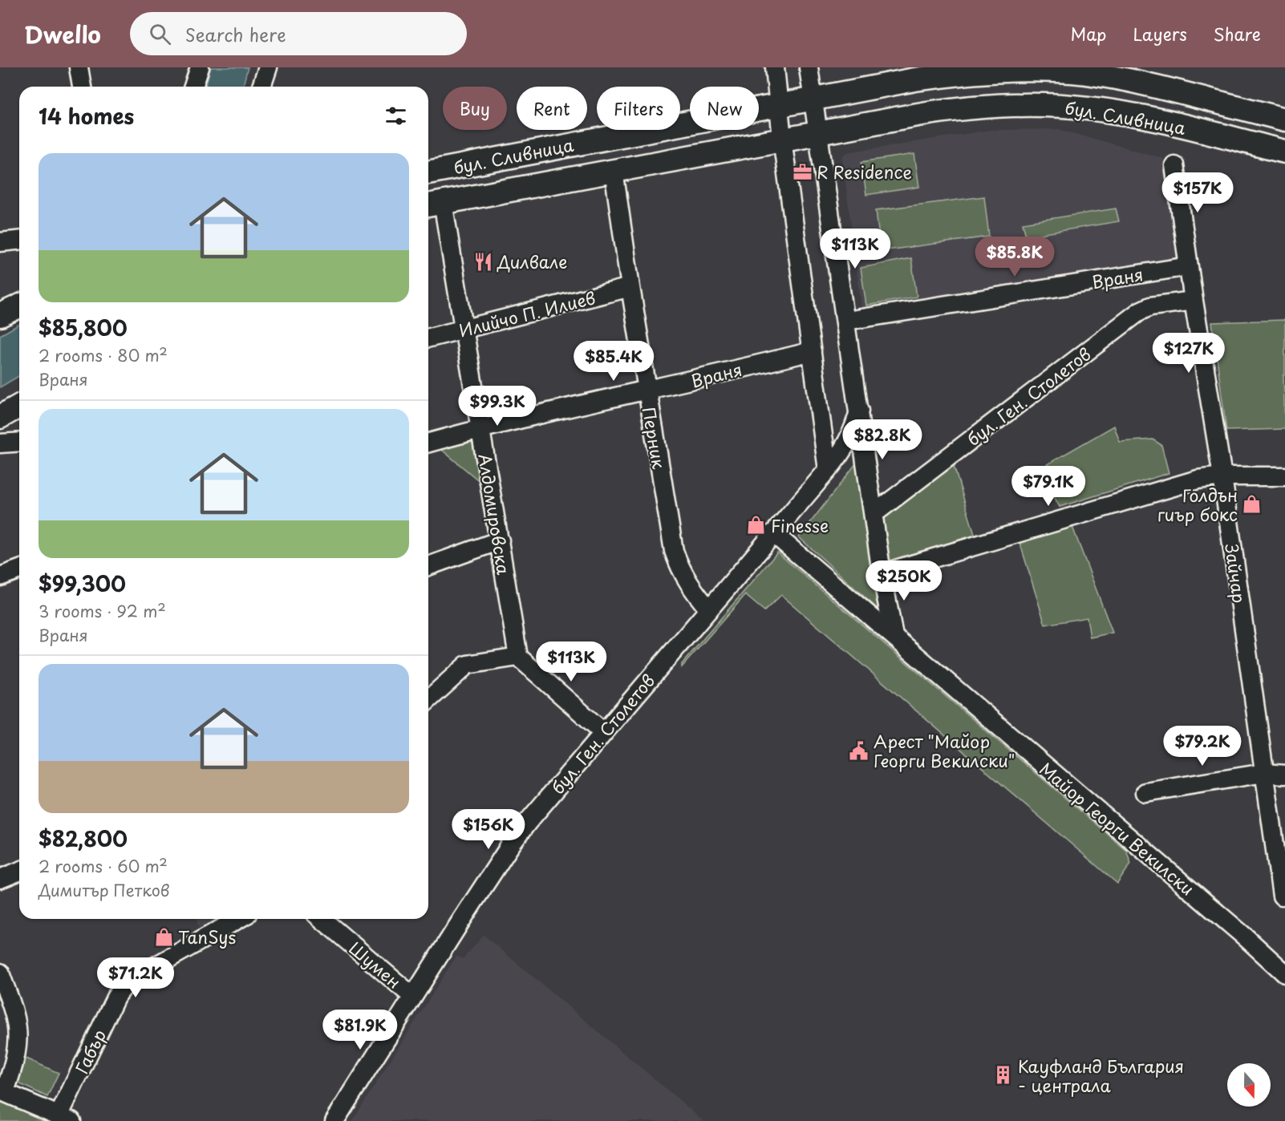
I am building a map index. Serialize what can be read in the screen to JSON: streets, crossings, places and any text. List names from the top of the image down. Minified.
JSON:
{"streets":{"main road":["бул. Сливница"],"street":["Враня","Илийчо П. Илиев","бул. Ген. Столетов","Перник","Алдомировска","Зайчар","Майор Георги Векилски","Шумен","Габър"]},"crossings":[["бул. Сливница","Перник"],["бул. Сливница","Алдомировска"],["Враня","Перник"],["Враня","Алдомировска"],["Враня","Зайчар"],["Илийчо П. Илиев","Перник"],["Илийчо П. Илиев","Алдомировска"],["бул. Ген. Столетов","Перник"],["бул. Ген. Столетов","Зайчар"],["бул. Ген. Столетов","Майор Георги Векилски"],["бул. Ген. Столетов","Шумен"]],"places":{"office":["R Residence"],"restaurant":["Дилвале"],"shop":["Голдън гиър бокс","Finesse","TanSys"],"public building":["Арест \"Майор Георги Векилски\""],"building":["Кауфланд България - централа"]},"north":"bottom","page":{"header":"Dwello","search":"Search here","nav":["Map","Layers","Share"],"chip":["Buy","Rent","Filters","New"],"heading":"14 homes","list":[{"name":"$85,800","note":"2 rooms · 80 m² · Враня"},{"name":"$99,300","note":"3 rooms · 92 m² · Враня"},{"name":"$82,800","note":"2 rooms · 60 m² · Димитър Петков"}],"price":["$157K","$113K","$85.8K","$127K","$85.4K","$99.3K","$82.8K","$79.1K","$250K","$113K","$79.2K","$156K","$71.2K","$81.9K"]}}
